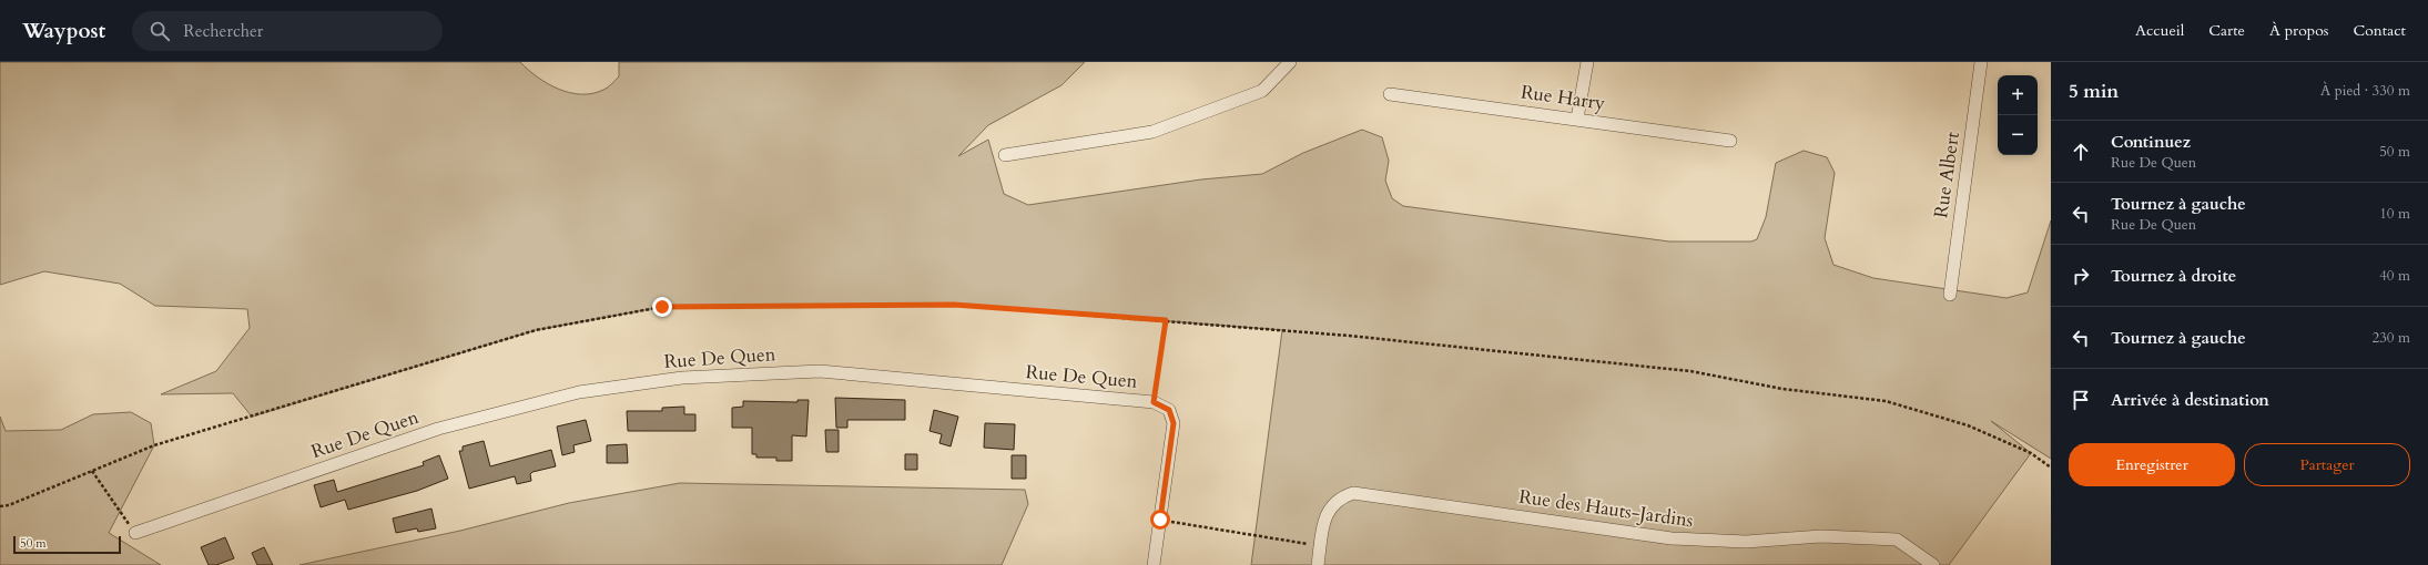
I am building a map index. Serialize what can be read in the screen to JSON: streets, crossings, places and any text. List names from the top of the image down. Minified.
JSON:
{"streets":{"street":["Rue Harry","Rue Albert","Rue De Quen","Rue des Hauts-Jardins"]},"scale_bar":"50 m","page":{"header":"Waypost","search":"Rechercher","nav":["Accueil","Carte","À propos","Contact"],"heading":["5 min","À pied · 330 m"],"map_buttons":["+","−"],"list":[["Continuez","Rue De Quen","50 m"],["Tournez à gauche","Rue De Quen","10 m"],["Tournez à droite","40 m"],["Tournez à gauche","230 m"],"Arrivée à destination"],"buttons":["Enregistrer","Partager"],"scale":"50 m"}}
